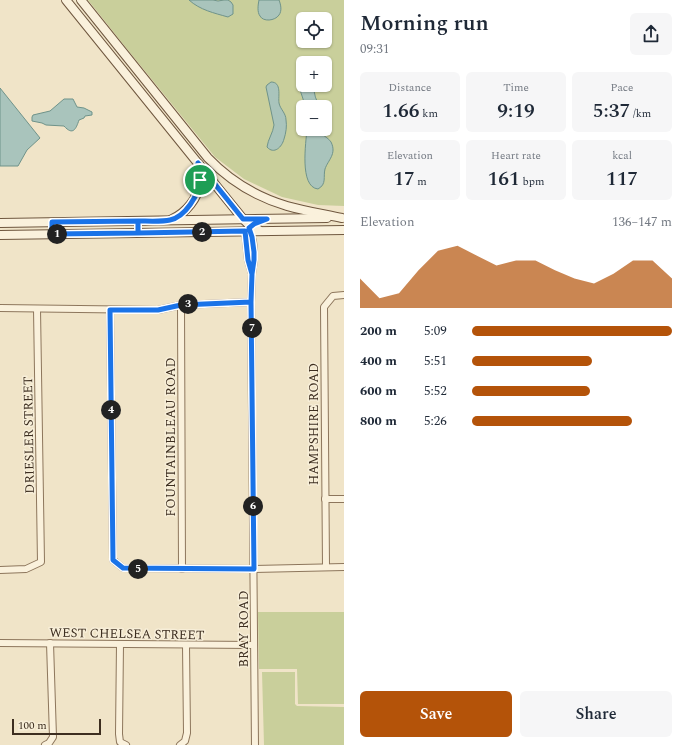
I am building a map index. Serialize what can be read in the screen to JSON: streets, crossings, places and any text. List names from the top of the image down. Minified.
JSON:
{"streets":{"street":["HAMPSHIRE ROAD","DRIESLER STREET","FOUNTAINBLEAU ROAD","BRAY ROAD","WEST CHELSEA STREET"]},"crossings":[["BRAY ROAD","WEST CHELSEA STREET"]],"scale_bar":"100 m","page":{"heading":["Morning run","09:31"],"map_buttons":["+","−"],"stats":[["Distance","1.66 km"],["Time","9:19"],["Pace","5:37 /km"],["Elevation","17 m"],["Heart rate","161 bpm"],["kcal","117"]],"chart":["Elevation","136–147 m"],"pins":["2","1","3","7","4","6","5"],"list":[{"name":"200 m","note":"5:09"},{"name":"400 m","note":"5:51"},{"name":"600 m","note":"5:52"},{"name":"800 m","note":"5:26"}],"buttons":["Save","Share"],"scale":"100 m"}}
